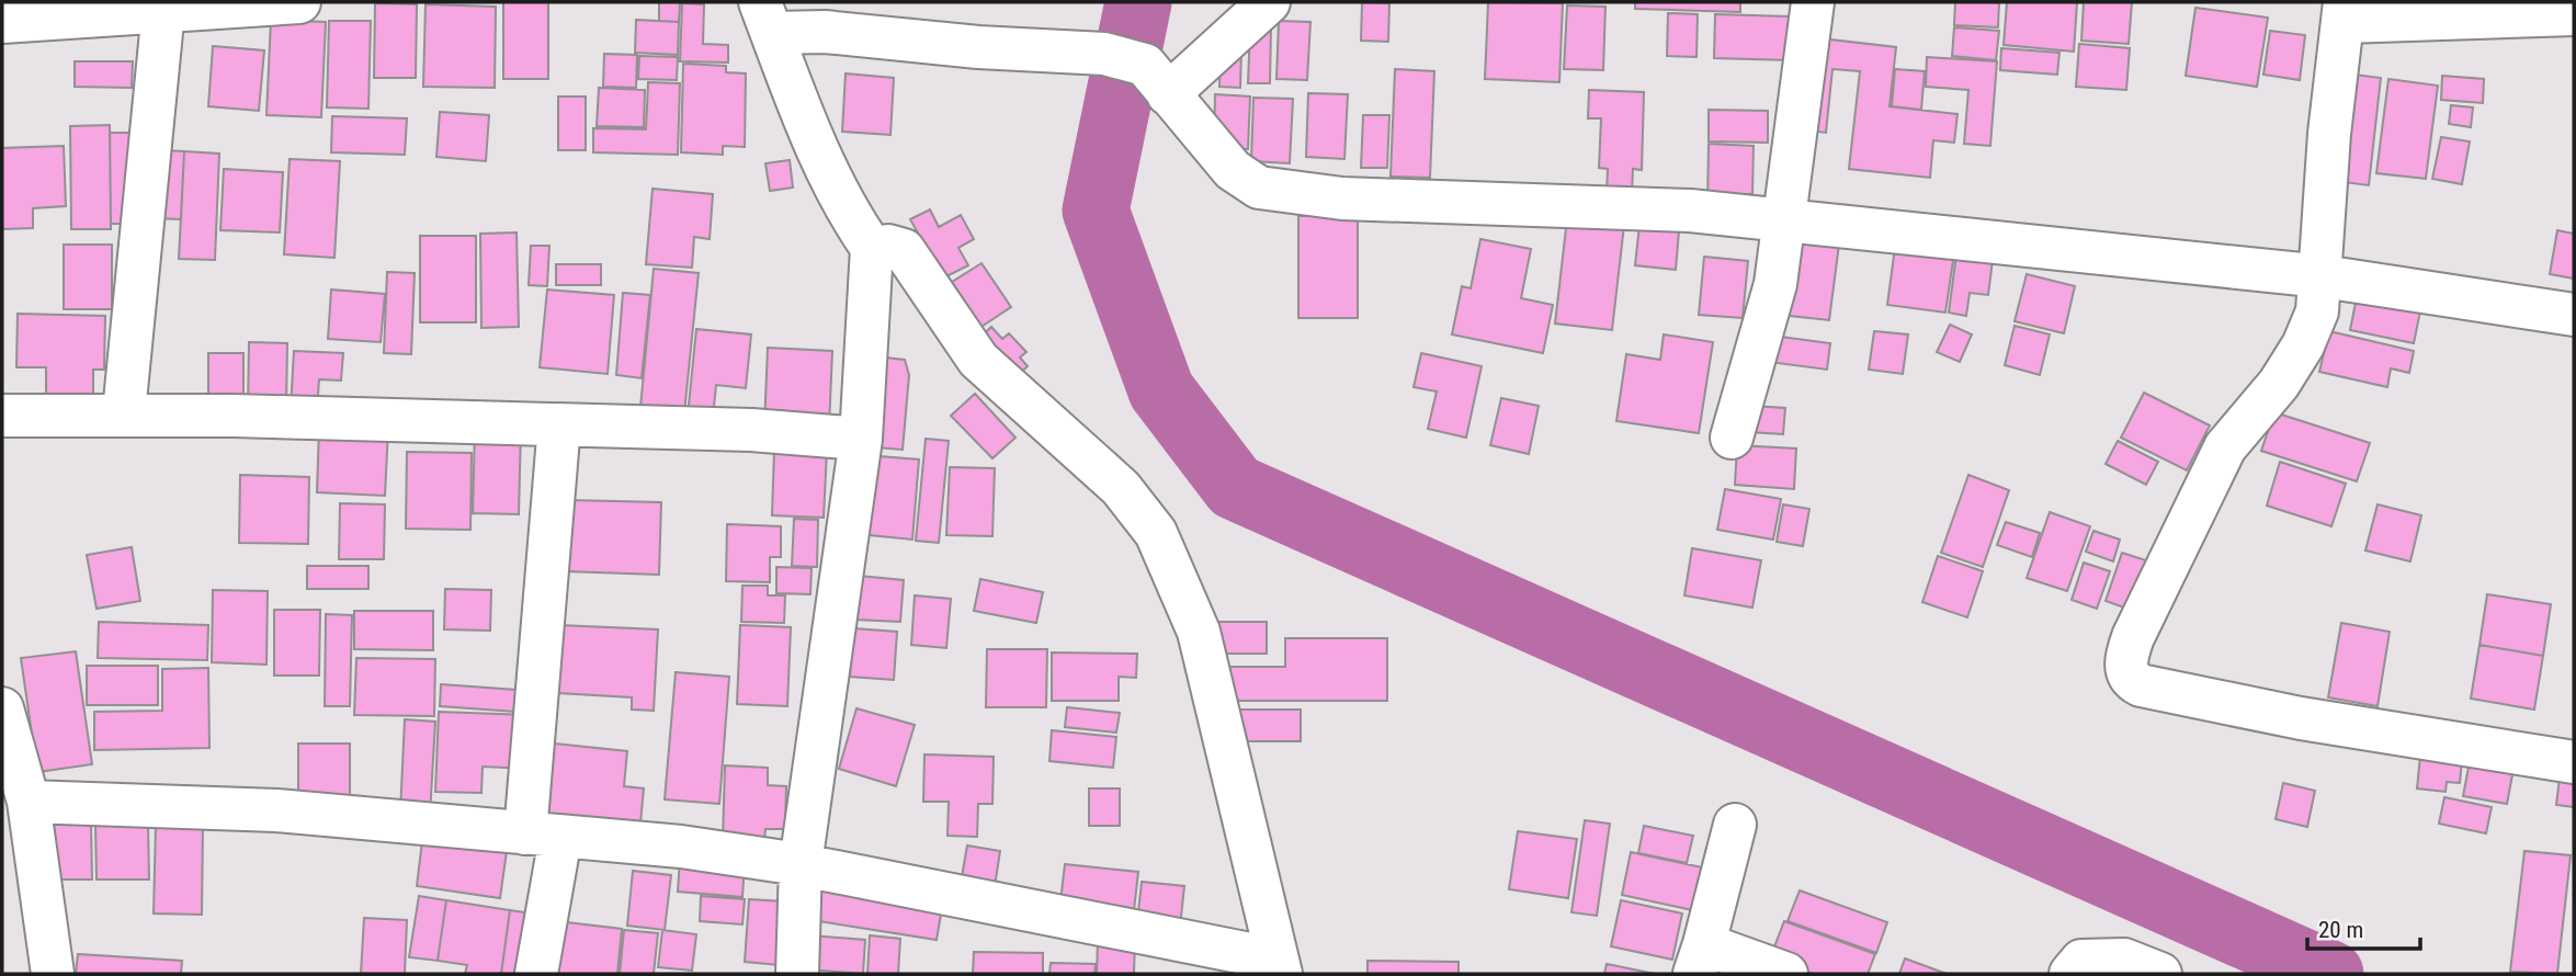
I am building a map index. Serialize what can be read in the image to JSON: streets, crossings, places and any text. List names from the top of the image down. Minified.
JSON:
{"scale_bar":"20 m"}
